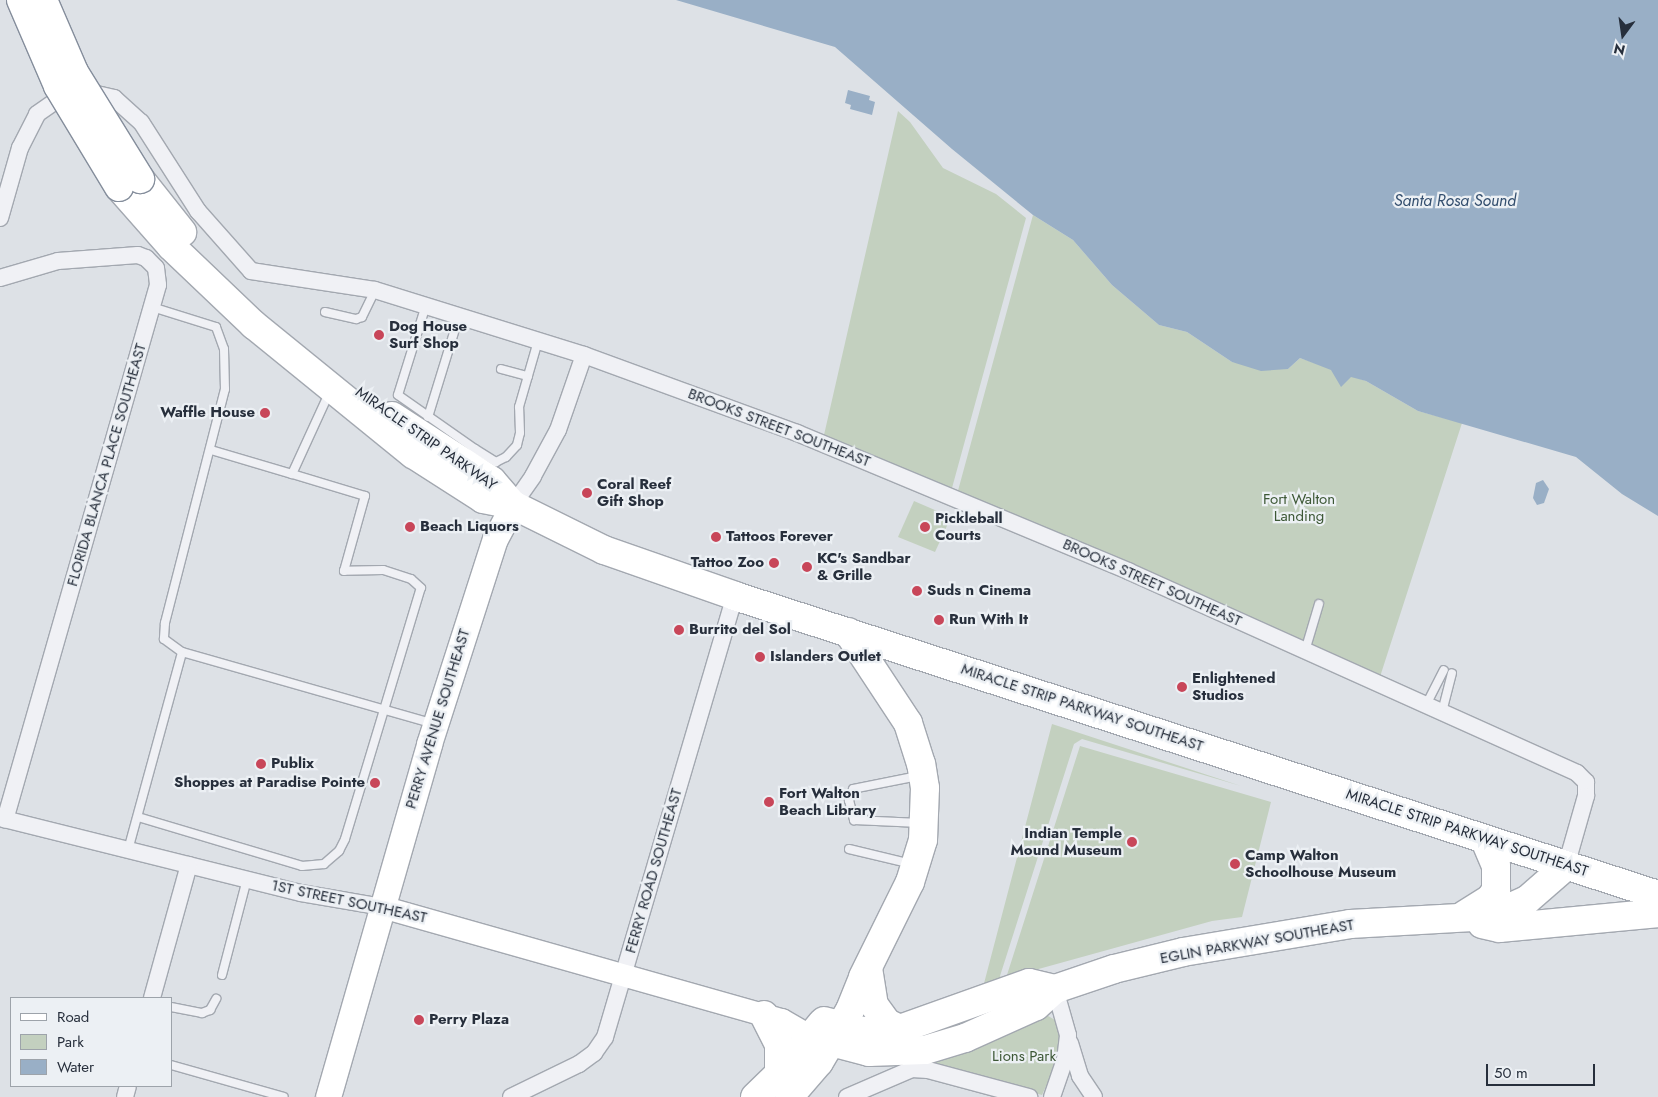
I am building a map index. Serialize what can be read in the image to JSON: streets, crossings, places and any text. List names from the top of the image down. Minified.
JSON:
{"streets":{"highway":["MIRACLE STRIP PARKWAY","MIRACLE STRIP PARKWAY SOUTHEAST","EGLIN PARKWAY SOUTHEAST"],"main road":["PERRY AVENUE SOUTHEAST"],"street":["BROOKS STREET SOUTHEAST","FLORIDA BLANCA PLACE SOUTHEAST","FERRY ROAD SOUTHEAST","1ST STREET SOUTHEAST"]},"crossings":[["BROOKS STREET SOUTHEAST","MIRACLE STRIP PARKWAY SOUTHEAST"],["BROOKS STREET SOUTHEAST","PERRY AVENUE SOUTHEAST"],["BROOKS STREET SOUTHEAST","EGLIN PARKWAY SOUTHEAST"],["MIRACLE STRIP PARKWAY","MIRACLE STRIP PARKWAY SOUTHEAST"],["MIRACLE STRIP PARKWAY","PERRY AVENUE SOUTHEAST"],["FLORIDA BLANCA PLACE SOUTHEAST","1ST STREET SOUTHEAST"],["MIRACLE STRIP PARKWAY SOUTHEAST","PERRY AVENUE SOUTHEAST"],["MIRACLE STRIP PARKWAY SOUTHEAST","FERRY ROAD SOUTHEAST"],["MIRACLE STRIP PARKWAY SOUTHEAST","EGLIN PARKWAY SOUTHEAST"],["PERRY AVENUE SOUTHEAST","1ST STREET SOUTHEAST"],["FERRY ROAD SOUTHEAST","1ST STREET SOUTHEAST"],["1ST STREET SOUTHEAST","EGLIN PARKWAY SOUTHEAST"]],"water":["Santa Rosa Sound"],"parks":["Fort Walton Landing","Lions Park"],"places":["Dog House Surf Shop","Waffle House","Coral Reef Gift Shop","Beach Liquors","Pickleball Courts","Tattoos Forever","Tattoo Zoo","KC's Sandbar & Grille","Suds n Cinema","Run With It","Burrito del Sol","Islanders Outlet","Enlightened Studios","Publix","Shoppes at Paradise Pointe","Fort Walton Beach Library","Indian Temple Mound Museum","Camp Walton Schoolhouse Museum","Perry Plaza"],"legend":["Road","Park","Water"],"scale_bar":"50 m","north":"bottom"}
